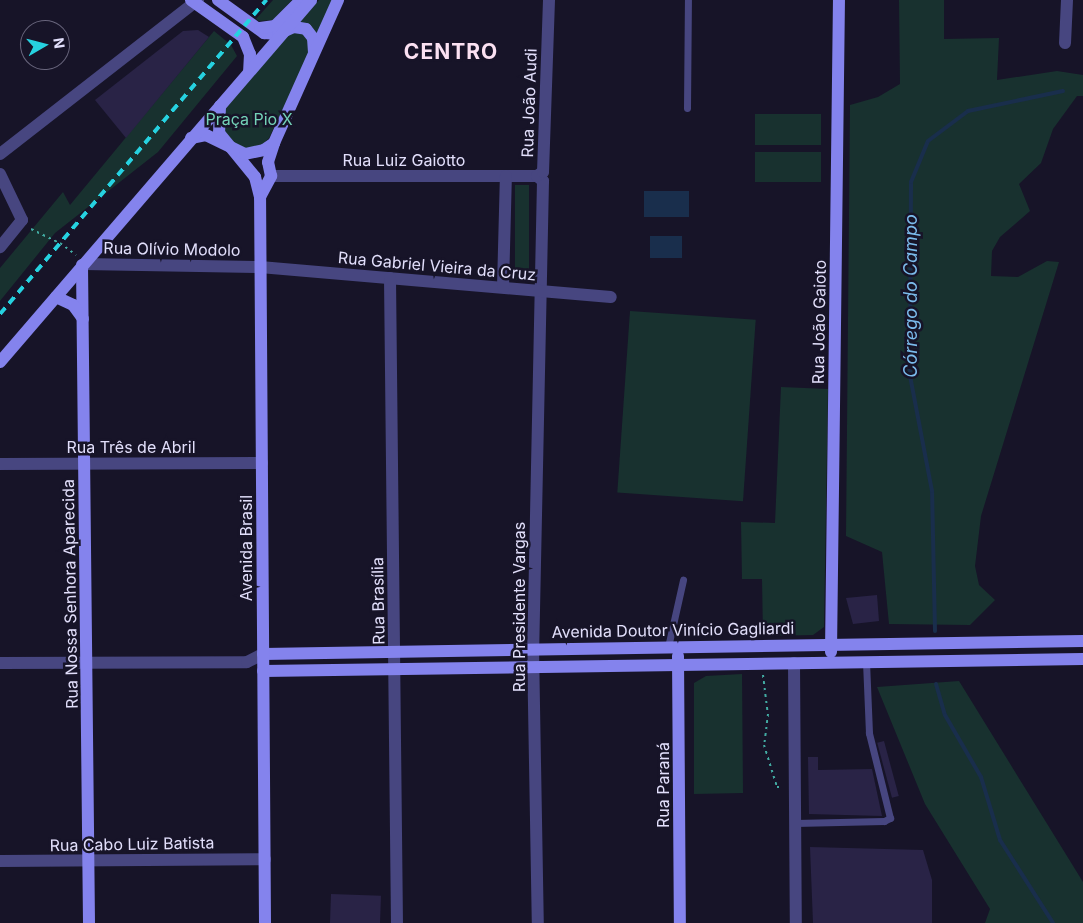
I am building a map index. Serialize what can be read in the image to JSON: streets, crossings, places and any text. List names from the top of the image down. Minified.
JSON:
{"streets":{"street":["Rua João Audi","Rua Luiz Gaiotto","Rua Olívio Modolo","Rua Gabriel Vieira da Cruz","Rua João Gaioto","Rua Três de Abril","Avenida Brasil","Rua Nossa Senhora Aparecida","Rua Brasília","Rua Presidente Vargas","Avenida Doutor Vinício Gagliardi","Rua Paraná","Rua Cabo Luiz Batista"]},"crossings":[["Rua João Audi","Rua Luiz Gaiotto"],["Rua João Audi","Rua Gabriel Vieira da Cruz"],["Rua João Audi","Rua Presidente Vargas"],["Rua Luiz Gaiotto","Avenida Brasil"],["Rua Olívio Modolo","Rua Gabriel Vieira da Cruz"],["Rua Olívio Modolo","Avenida Brasil"],["Rua Olívio Modolo","Rua Nossa Senhora Aparecida"],["Rua Gabriel Vieira da Cruz","Avenida Brasil"],["Rua Gabriel Vieira da Cruz","Rua Brasília"],["Rua Gabriel Vieira da Cruz","Rua Presidente Vargas"],["Rua João Gaioto","Avenida Doutor Vinício Gagliardi"],["Rua Três de Abril","Avenida Brasil"],["Rua Três de Abril","Rua Nossa Senhora Aparecida"],["Avenida Brasil","Avenida Doutor Vinício Gagliardi"],["Avenida Brasil","Rua Cabo Luiz Batista"],["Rua Nossa Senhora Aparecida","Rua Cabo Luiz Batista"],["Rua Brasília","Avenida Doutor Vinício Gagliardi"],["Rua Presidente Vargas","Avenida Doutor Vinício Gagliardi"],["Avenida Doutor Vinício Gagliardi","Rua Paraná"]],"districts":["CENTRO"],"water":["Córrego do Campo"],"parks":["Praça Pio X"],"north":"right"}
